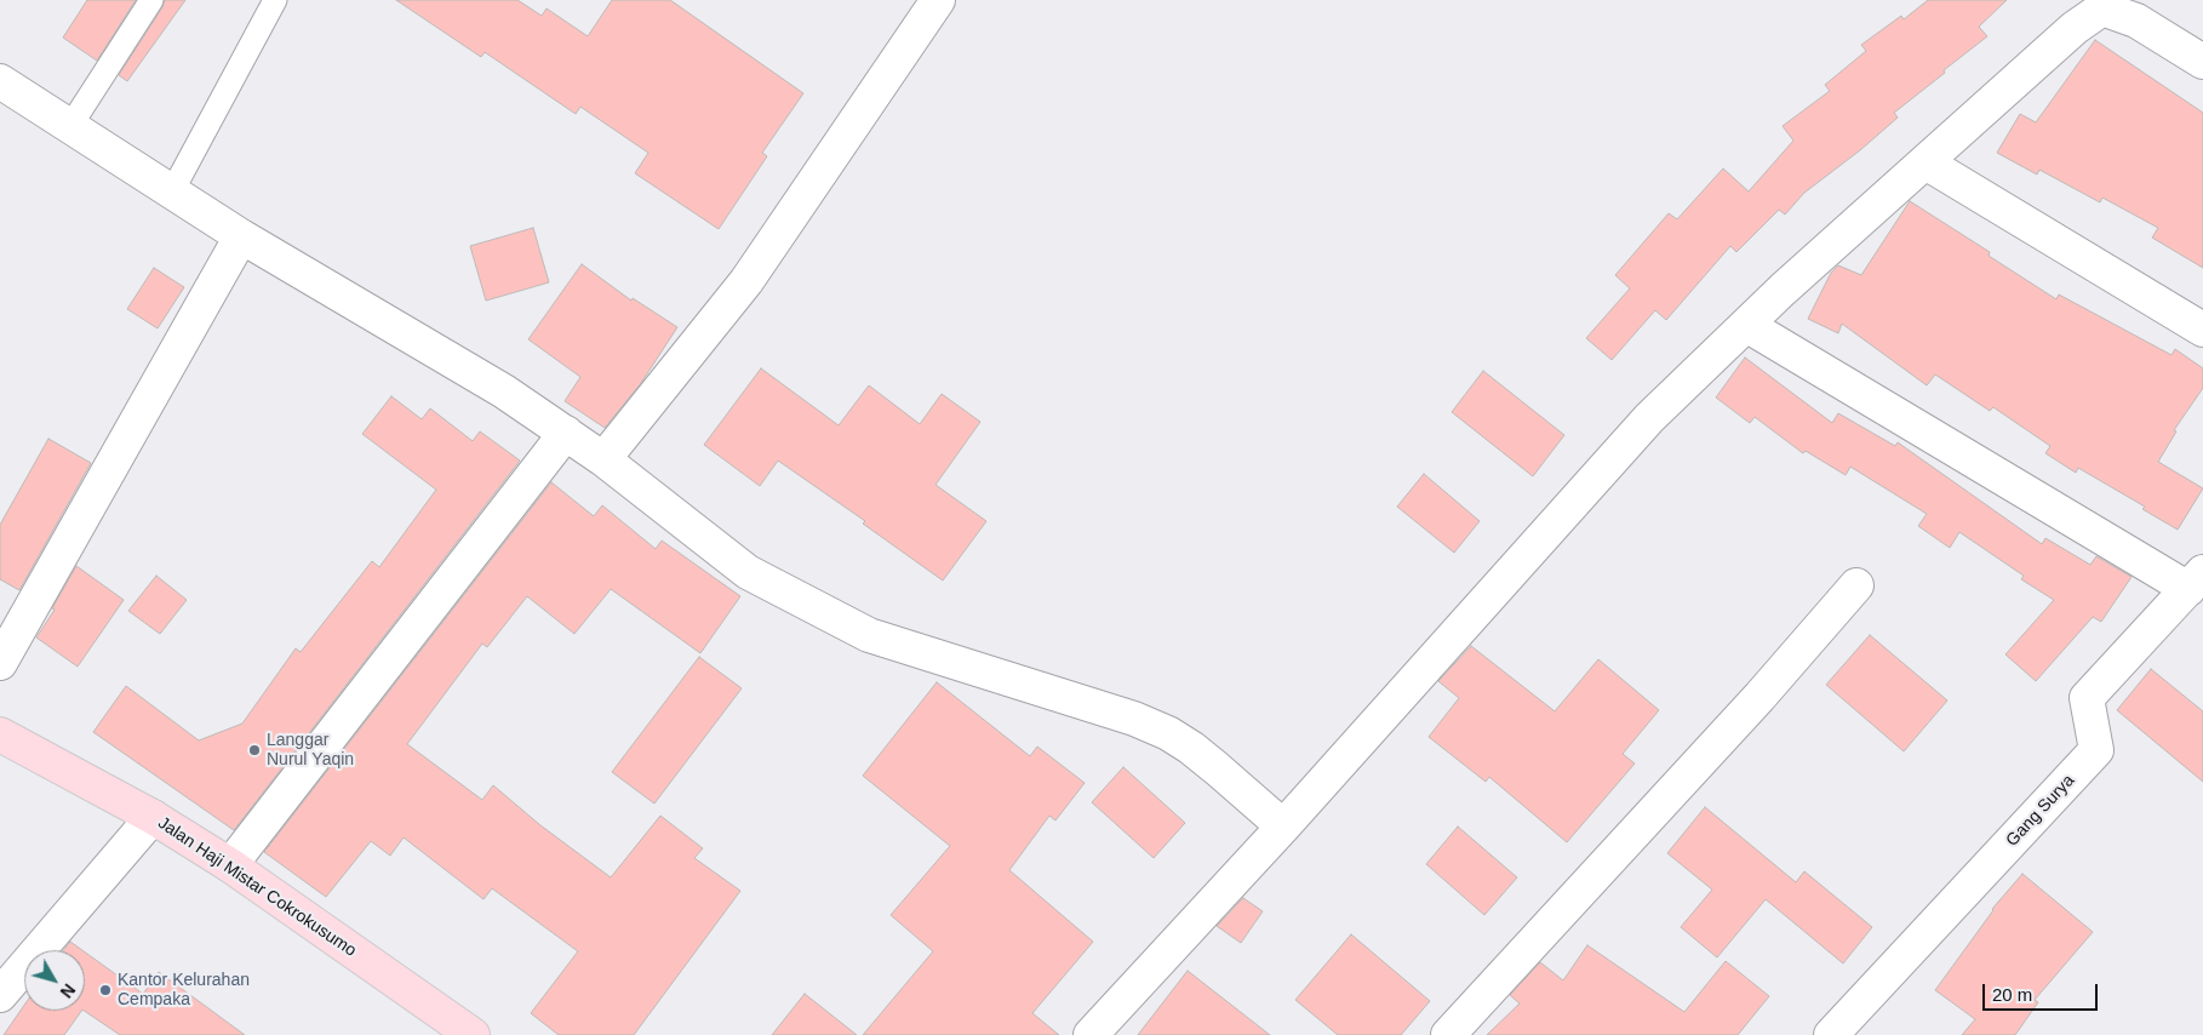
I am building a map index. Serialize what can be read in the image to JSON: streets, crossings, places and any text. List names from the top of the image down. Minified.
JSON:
{"streets":{"main road":["Jalan Haji Mistar Cokrokusumo"],"street":["Gang Surya"]},"places":["Langgar Nurul Yaqin","Kantor Kelurahan Cempaka"],"scale_bar":"20 m","north":"bottom right"}
